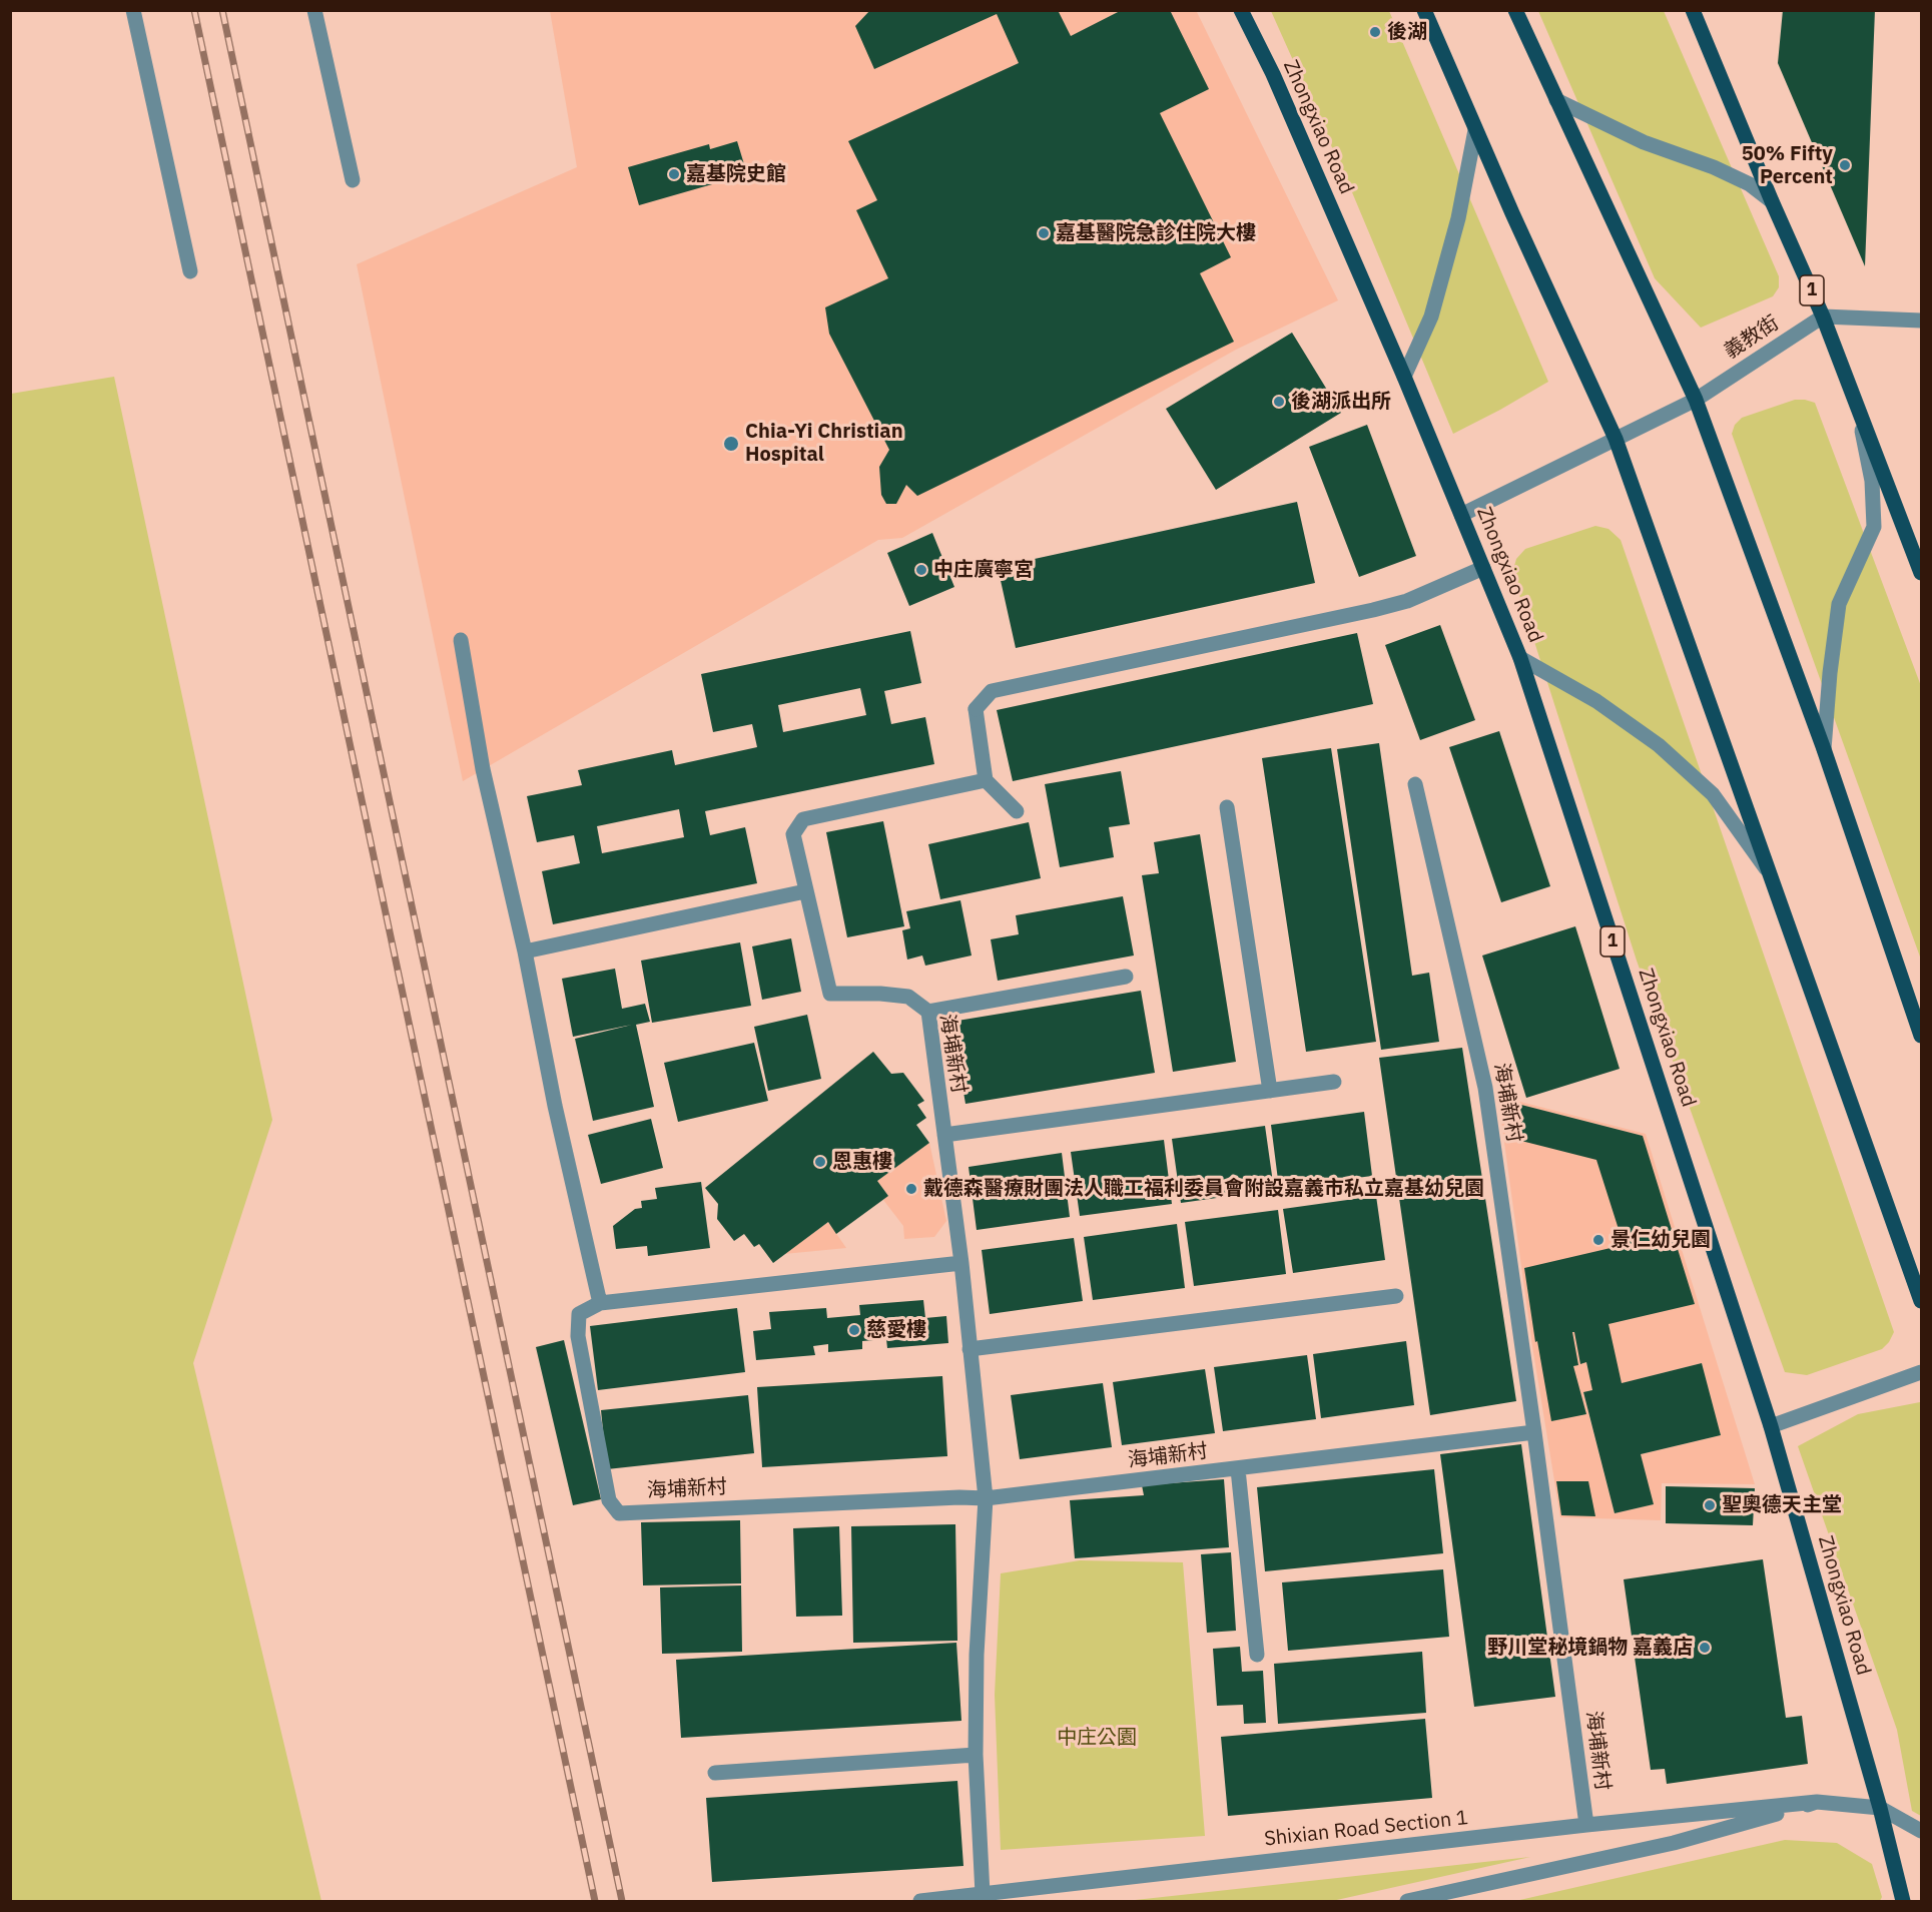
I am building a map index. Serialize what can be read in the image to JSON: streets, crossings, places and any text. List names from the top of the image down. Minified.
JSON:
{"streets":{"main road":["Zhongxiao Road","1"],"street":["義教街","海埔新村","Shixian Road Section 1"]},"crossings":[["Zhongxiao Road","義教街"],["Zhongxiao Road","Shixian Road Section 1"],["1","義教街"],["海埔新村","Shixian Road Section 1"]],"parks":["中庄公園"],"places":["後湖","50% Fifty Percent","嘉基院史館","嘉基醫院急診住院大樓","後湖派出所","Chia-Yi Christian Hospital","中庄廣寧宮","恩惠樓","戴德森醫療財團法人職工福利委員會附設嘉義市私立嘉基幼兒園","景仁幼兒園","慈愛樓","聖奧德天主堂","野川堂秘境鍋物 嘉義店"]}
